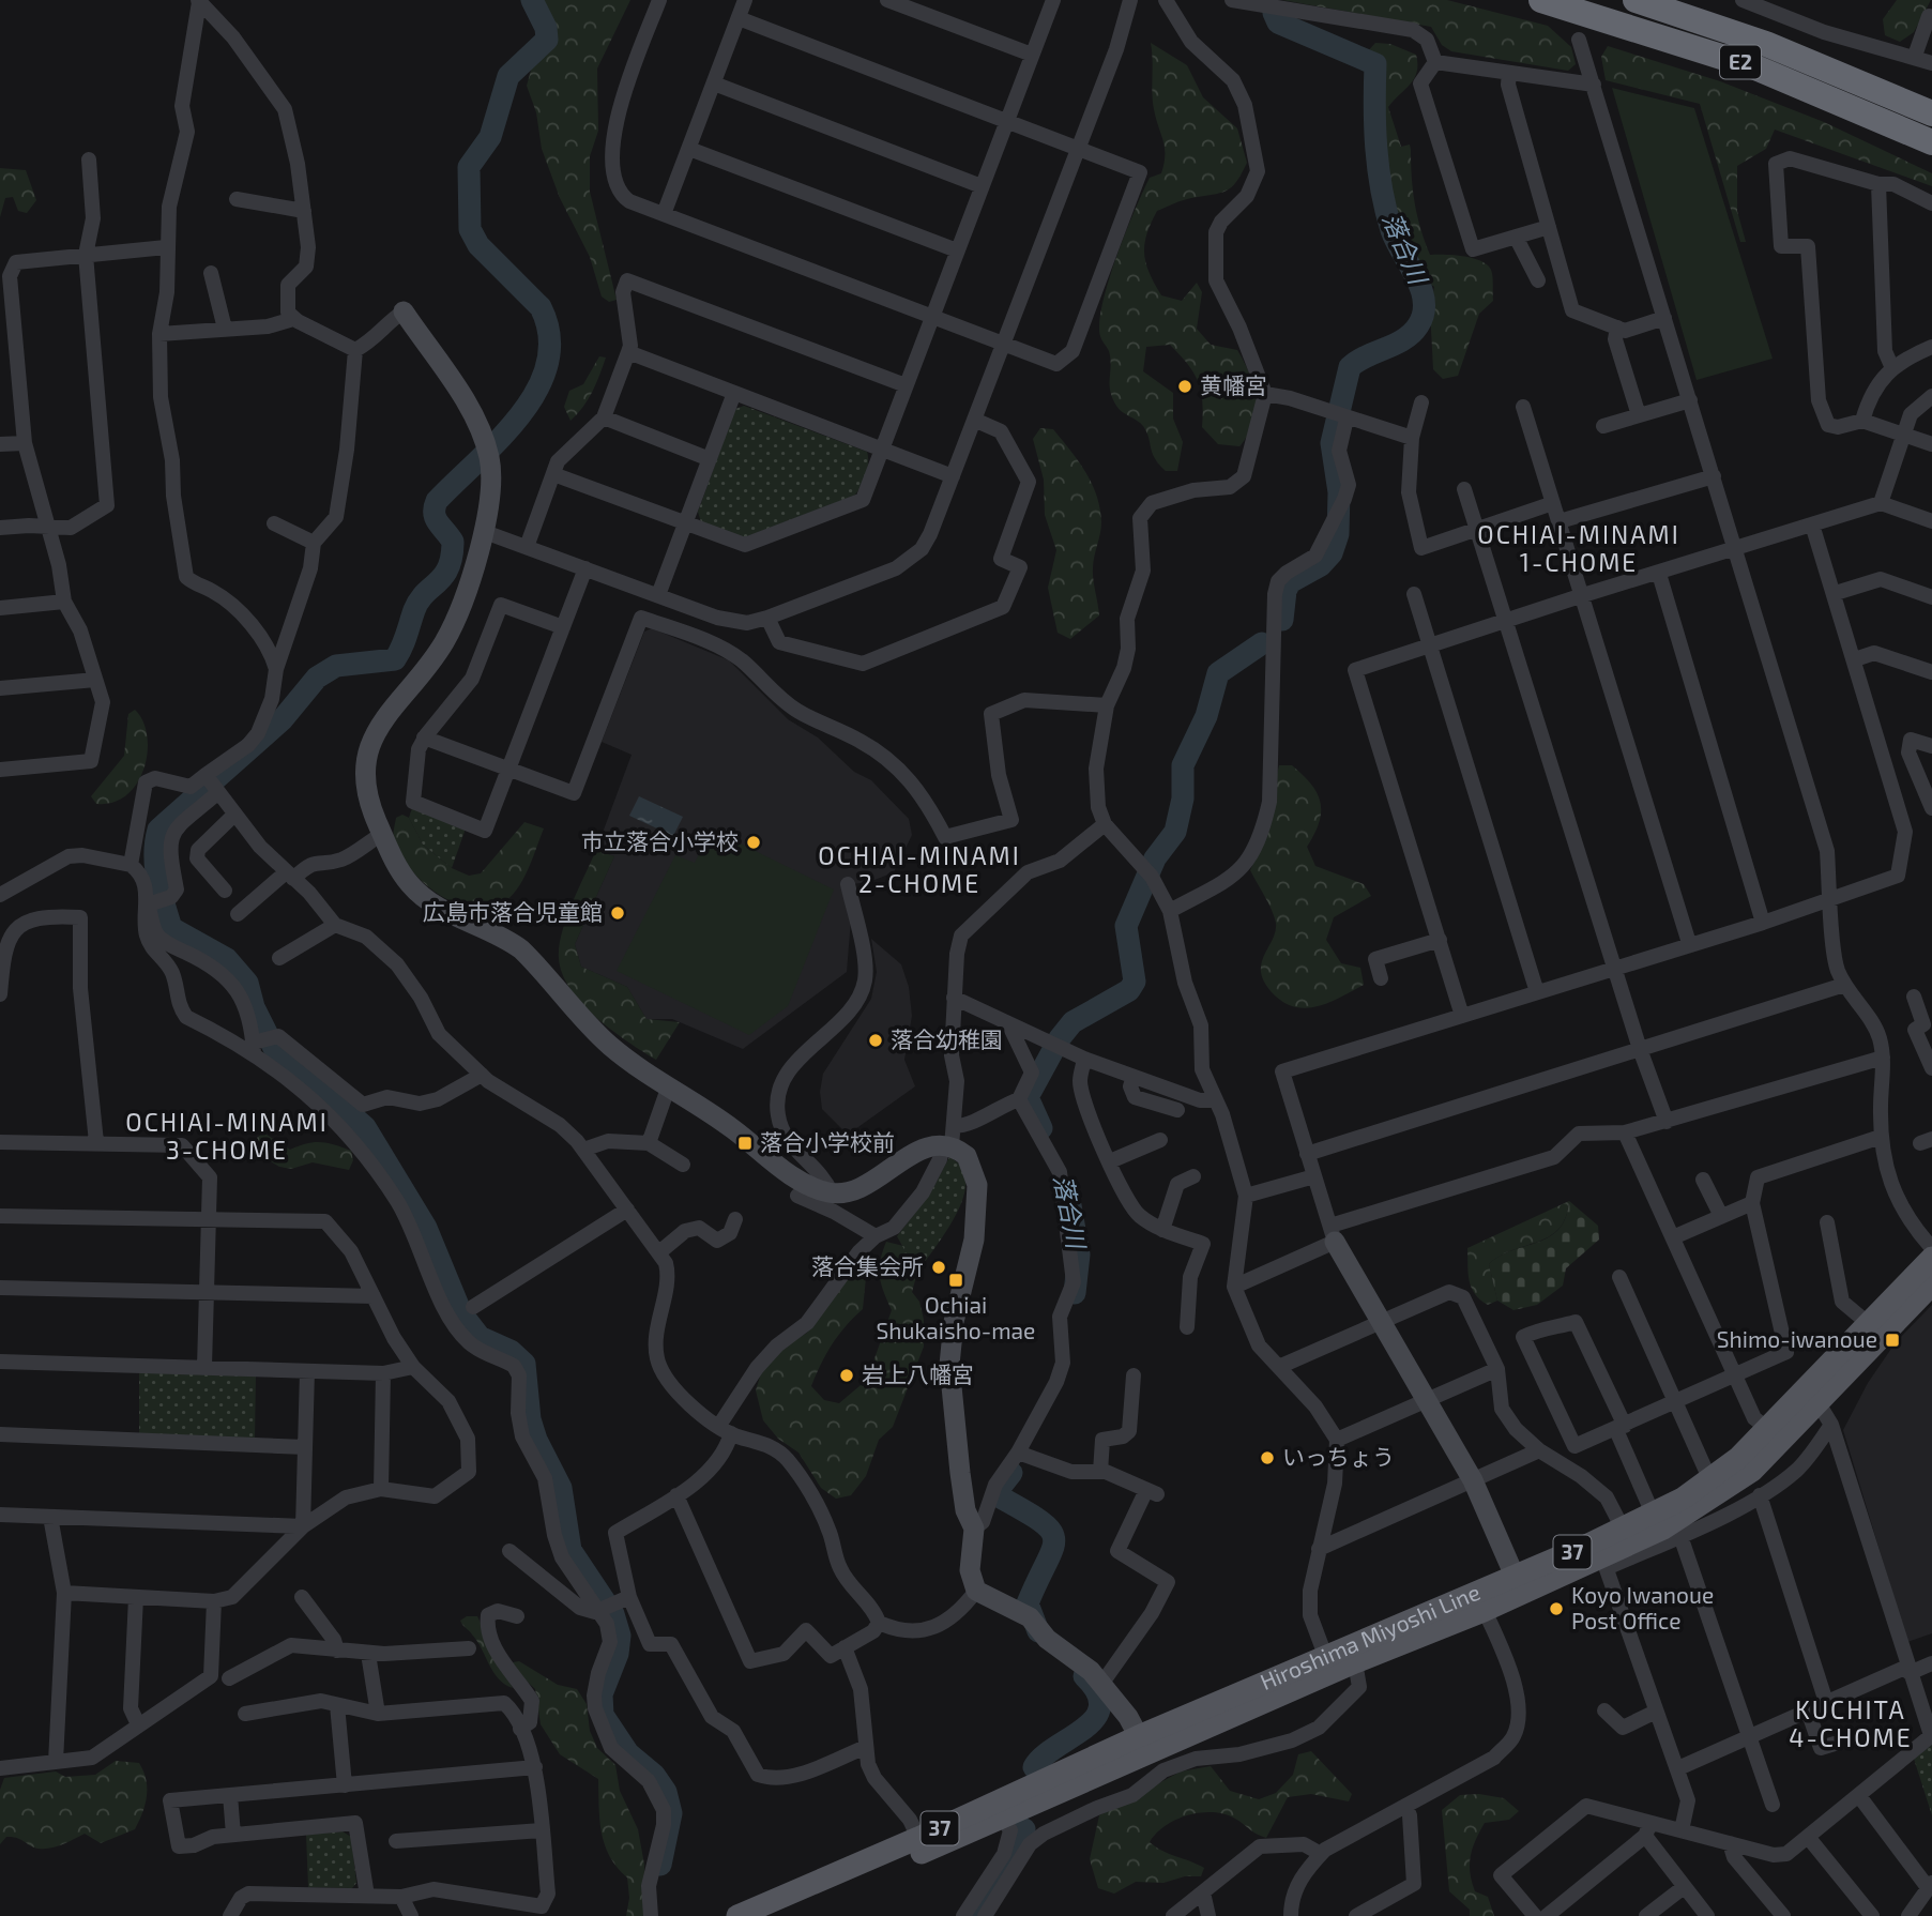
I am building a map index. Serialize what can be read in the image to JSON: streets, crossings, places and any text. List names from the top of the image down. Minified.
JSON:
{"streets":{"highway":["E2"],"main road":["37","Hiroshima Miyoshi Line"]},"districts":["OCHIAI-MINAMI 1-CHOME","OCHIAI-MINAMI 2-CHOME","OCHIAI-MINAMI 3-CHOME","KUCHITA 4-CHOME"],"water":["落合川"],"places":{"other":["黄幡宮","市立落合小学校","広島市落合児童館","落合幼稚園","落合集会所","岩上八幡宮","いっちょう","Koyo Iwanoue Post Office"],"transit":["落合小学校前","Ochiai Shukaisho-mae","Shimo-iwanoue"]}}
